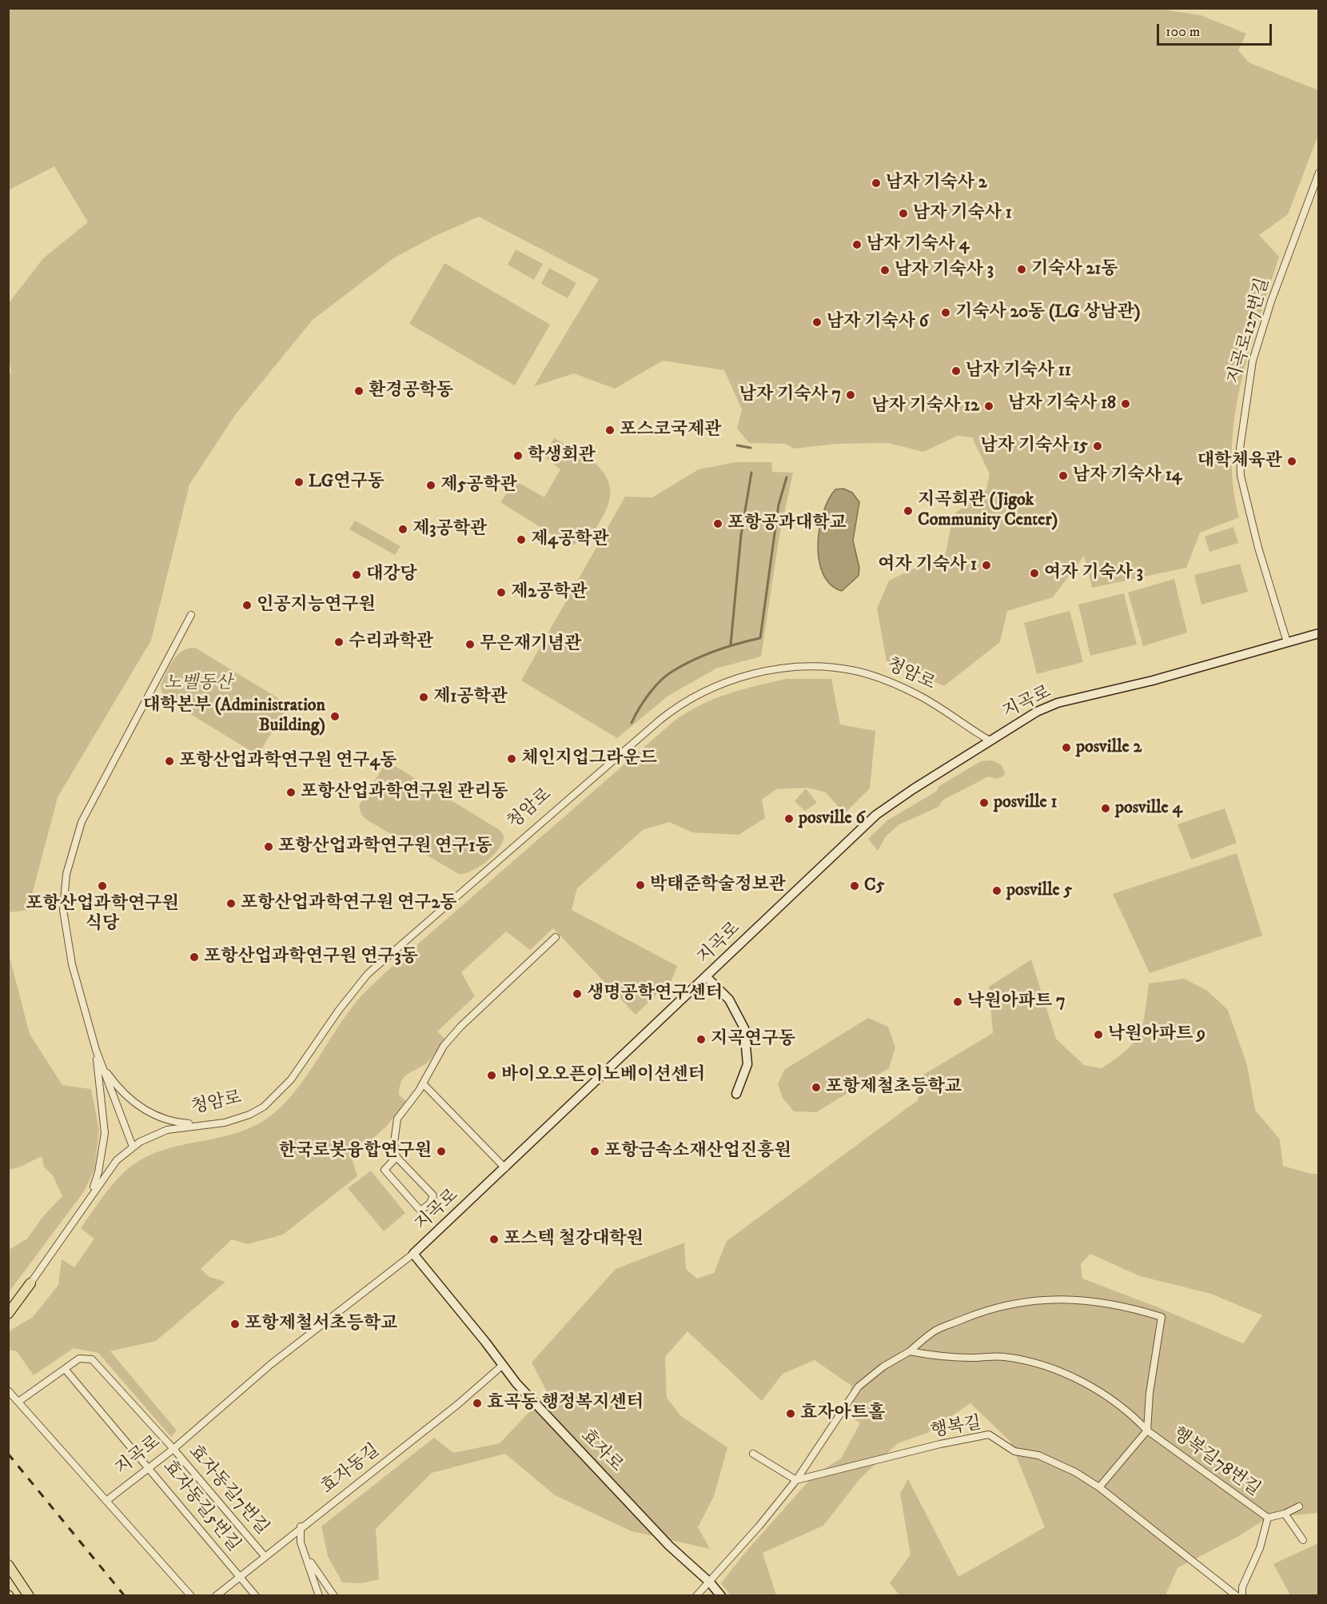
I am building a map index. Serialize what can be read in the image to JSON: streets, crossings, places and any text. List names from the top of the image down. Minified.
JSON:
{"streets":{"main road":["청암로"],"street":["지곡로127번길","지곡로","행복길","효자로","행복길78번길","효자동길","효자동길7번길","효자동길5번길"]},"crossings":[["지곡로127번길","지곡로"],["청암로","지곡로"],["지곡로","효자로"],["지곡로","효자동길7번길"],["지곡로","효자동길5번길"],["행복길","행복길78번길"],["효자로","효자동길"],["효자동길","효자동길7번길"],["효자동길","효자동길5번길"],["효자동길7번길","효자동길5번길"]],"parks":["노벨동산"],"places":["남자 기숙사 2","남자 기숙사 1","남자 기숙사 4","기숙사 21동","남자 기숙사 3","기숙사 20동 (LG 상남관)","남자 기숙사 6","남자 기숙사 11","환경공학동","남자 기숙사 7","남자 기숙사 18","남자 기숙사 12","포스코국제관","남자 기숙사 15","학생회관","대학체육관","남자 기숙사 14","LG연구동","제5공학관","지곡회관 (Jigok Community Center)","포항공과대학교","제3공학관","제4공학관","여자 기숙사 1","여자 기숙사 3","대강당","제2공학관","인공지능연구원","수리과학관","무은재기념관","제1공학관","대학본부 (Administration Building)","posville 2","체인지업그라운드","포항산업과학연구원 연구4동","포항산업과학연구원 관리동","posville 1","posville 4","posville 6","포항산업과학연구원 연구1동","박태준학술정보관","포항산업과학연구원 식당","C5","posville 5","포항산업과학연구원 연구2동","포항산업과학연구원 연구3동","생명공학연구센터","낙원아파트 7","낙원아파트 9","지곡연구동","바이오오픈이노베이션센터","포항제철초등학교","한국로봇융합연구원","포항금속소재산업진흥원","포스텍 철강대학원","포항제철서초등학교","효곡동 행정복지센터","효자아트홀"],"scale_bar":"100 m"}
